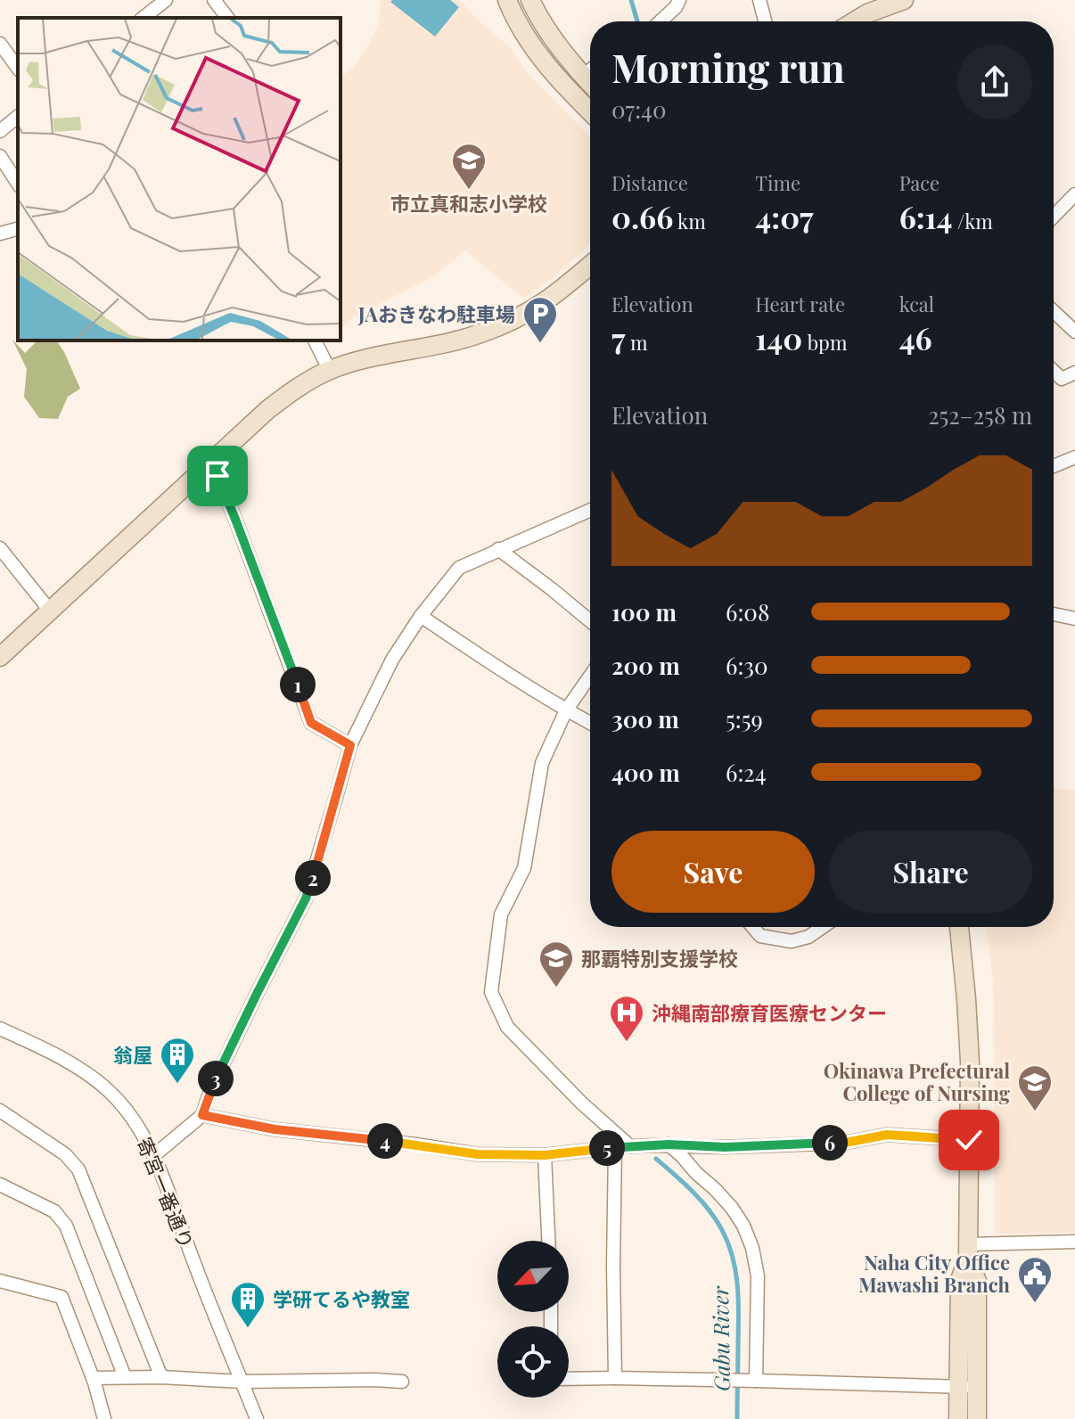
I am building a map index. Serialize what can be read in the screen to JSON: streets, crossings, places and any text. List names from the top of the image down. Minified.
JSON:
{"streets":{"street":["寄宮一番通り"]},"water":["Gabu River"],"places":{"school or university":["市立真和志小学校","那覇特別支援学校","Okinawa Prefectural College of Nursing"],"parking":["JAおきなわ駐車場"],"hospital":["沖縄南部療育医療センター"],"building":["翁屋","学研てるや教室"],"public building":["Naha City Office Mawashi Branch"]},"north":"bottom left","page":{"heading":["Morning run","07:40"],"stats":[["Distance","0.66 km"],["Time","4:07"],["Pace","6:14 /km"],["Elevation","7 m"],["Heart rate","140 bpm"],["kcal","46"]],"chart":["Elevation","252–258 m"],"list":[{"name":"100 m","note":"6:08"},{"name":"200 m","note":"6:30"},{"name":"300 m","note":"5:59"},{"name":"400 m","note":"6:24"}],"pins":["1","2","3","4","6","5"],"buttons":["Save","Share"]}}
